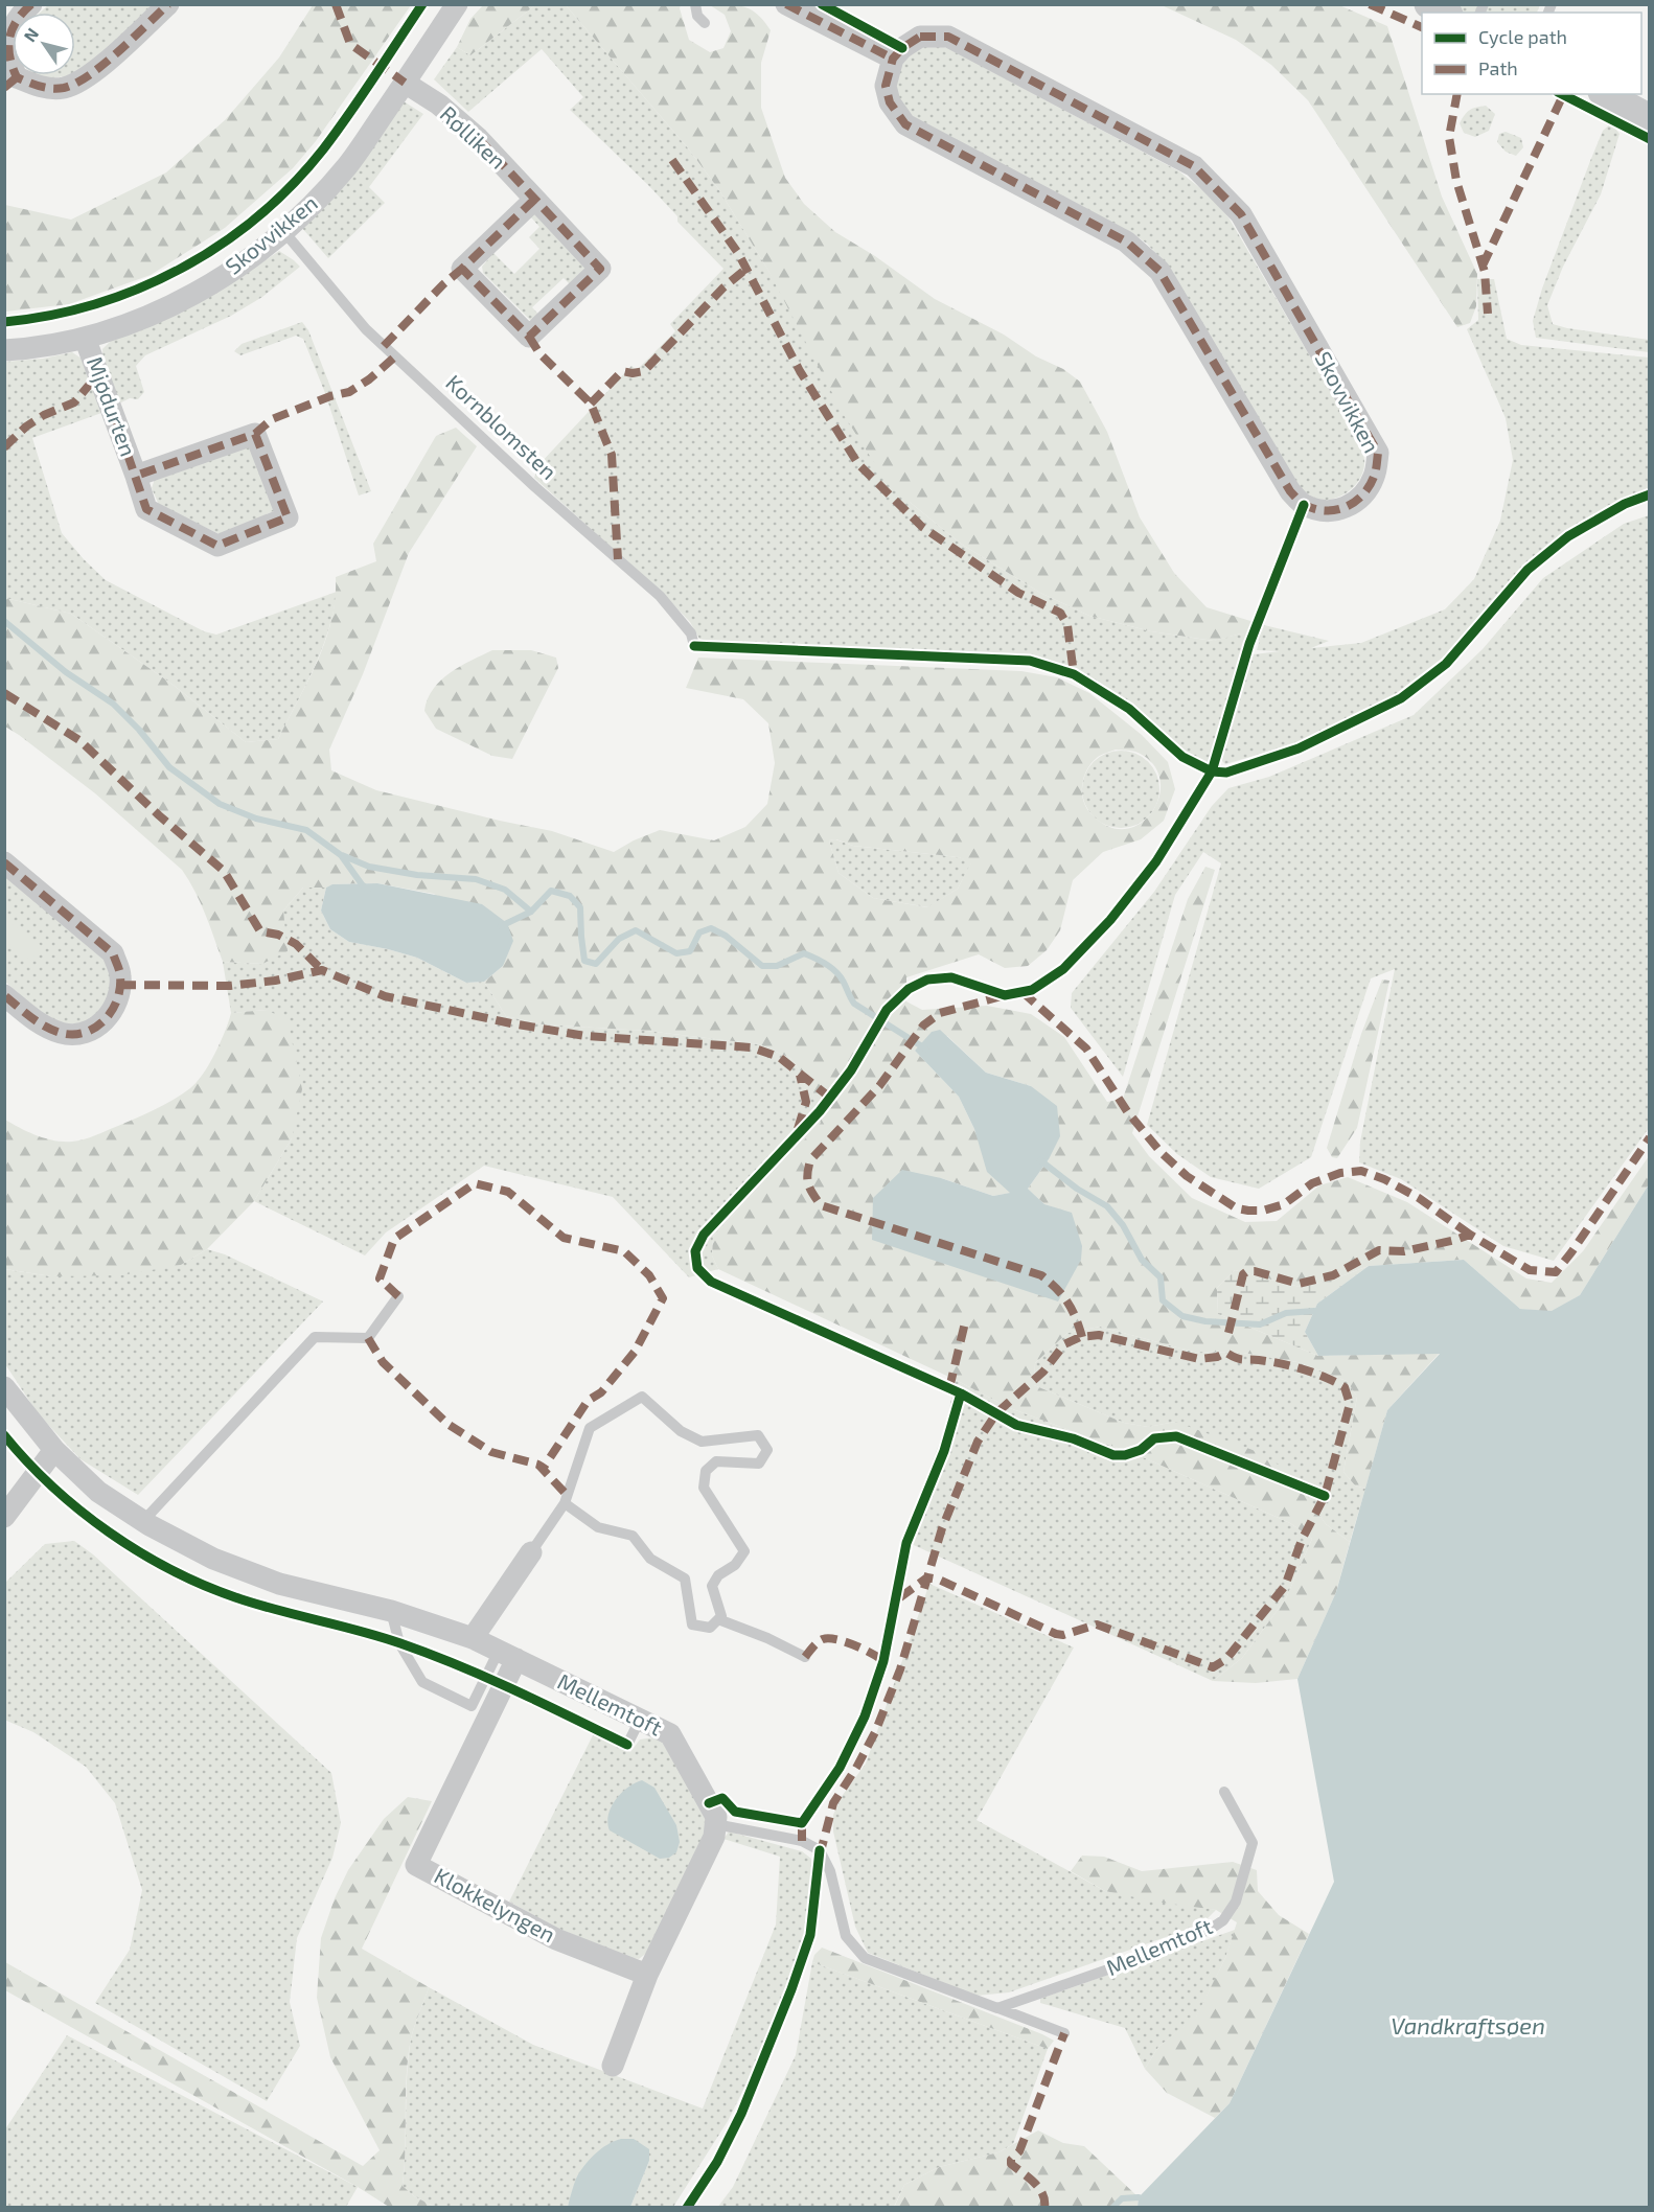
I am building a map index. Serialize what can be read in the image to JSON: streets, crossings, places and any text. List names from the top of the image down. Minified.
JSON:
{"streets":{"street":["Rølliken","Skovvikken","Mjødurten","Mellemtoft","Klokkelyngen"],"lane":["Kornblomsten"]},"crossings":[["Rølliken","Skovvikken"],["Skovvikken","Mjødurten"],["Skovvikken","Kornblomsten"],["Mellemtoft","Klokkelyngen"]],"water":["Vandkraftsøen"],"legend":["Cycle path","Path"],"north":"top left"}
